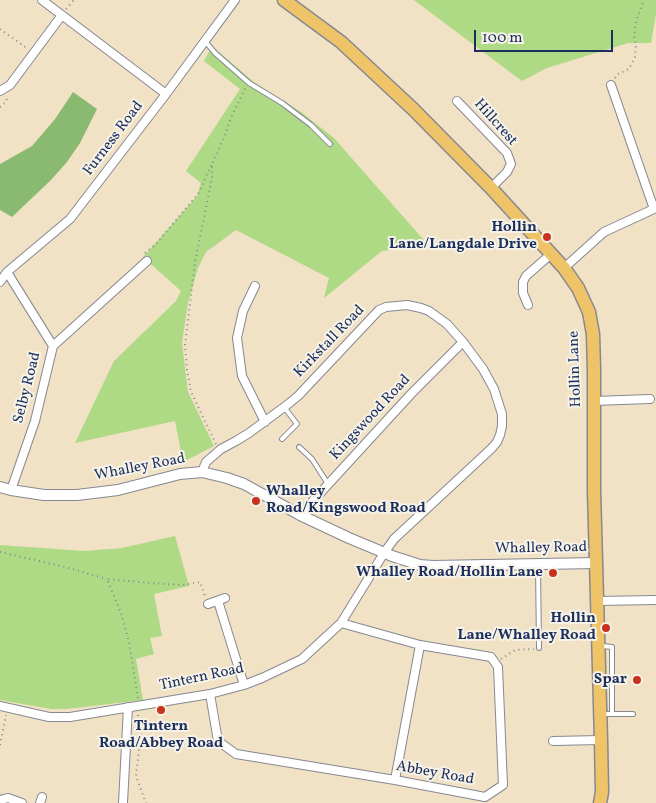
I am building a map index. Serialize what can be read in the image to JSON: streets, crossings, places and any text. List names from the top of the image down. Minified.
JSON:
{"streets":{"main road":["Hollin Lane"],"street":["Hillcrest","Furness Road","Kirkstall Road","Selby Road","Kingswood Road","Whalley Road","Tintern Road","Abbey Road"]},"crossings":[["Hillcrest","Hollin Lane"],["Furness Road","Selby Road"],["Kirkstall Road","Kingswood Road"],["Kirkstall Road","Whalley Road"],["Kirkstall Road","Tintern Road"],["Hollin Lane","Whalley Road"],["Selby Road","Whalley Road"],["Kingswood Road","Whalley Road"],["Whalley Road","Tintern Road"],["Tintern Road","Abbey Road"]],"places":["Hollin Lane/Langdale Drive","Whalley Road/Kingswood Road","Whalley Road/Hollin Lane","Hollin Lane/Whalley Road","Spar","Tintern Road/Abbey Road"],"scale_bar":"100 m"}
